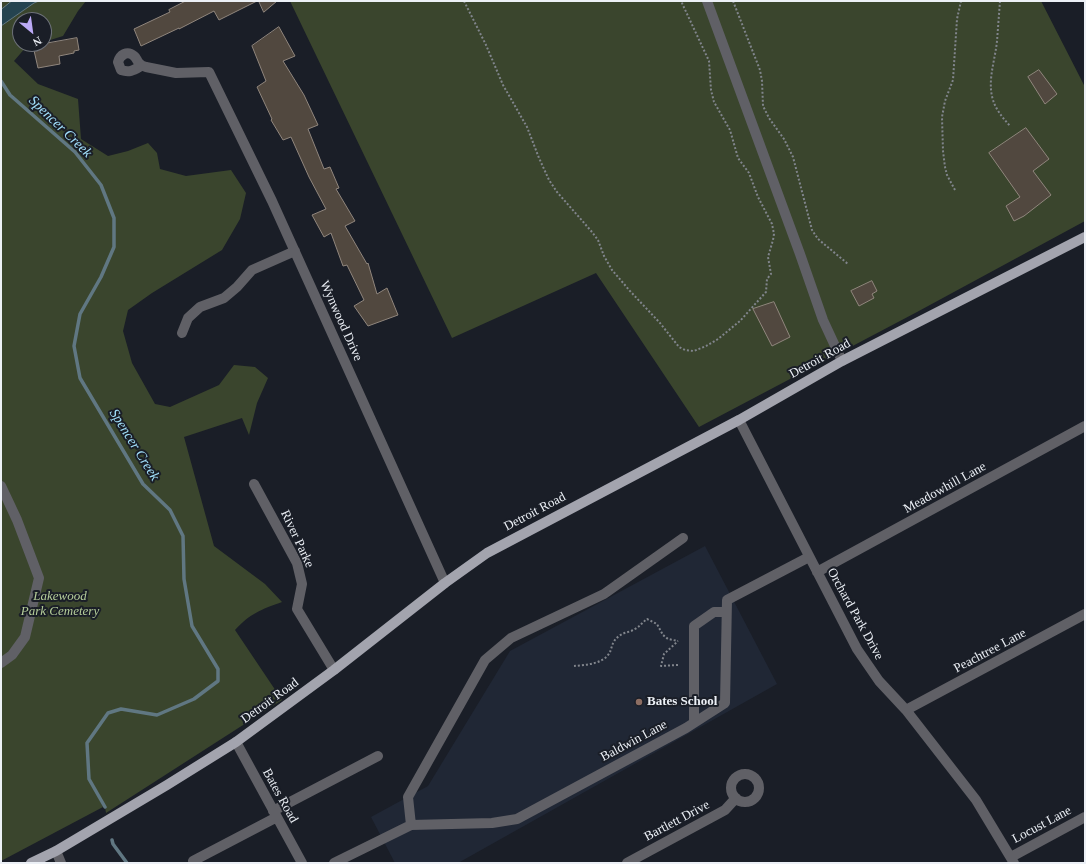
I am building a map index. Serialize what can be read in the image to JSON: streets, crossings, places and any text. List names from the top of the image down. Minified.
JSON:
{"streets":{"main road":["Detroit Road"],"street":["Wynwood Drive","Meadowhill Lane","River Parke","Orchard Park Drive","Peachtree Lane","Baldwin Lane","Bates Road","Bartlett Drive","Locust Lane"]},"crossings":[["Wynwood Drive","Detroit Road"],["Detroit Road","River Parke"],["Detroit Road","Orchard Park Drive"],["Detroit Road","Bates Road"],["Meadowhill Lane","Orchard Park Drive"],["Orchard Park Drive","Peachtree Lane"],["Orchard Park Drive","Baldwin Lane"],["Orchard Park Drive","Locust Lane"]],"water":["Spencer Creek"],"parks":["Lakewood Park Cemetery"],"places":["Bates School"],"north":"bottom right"}
